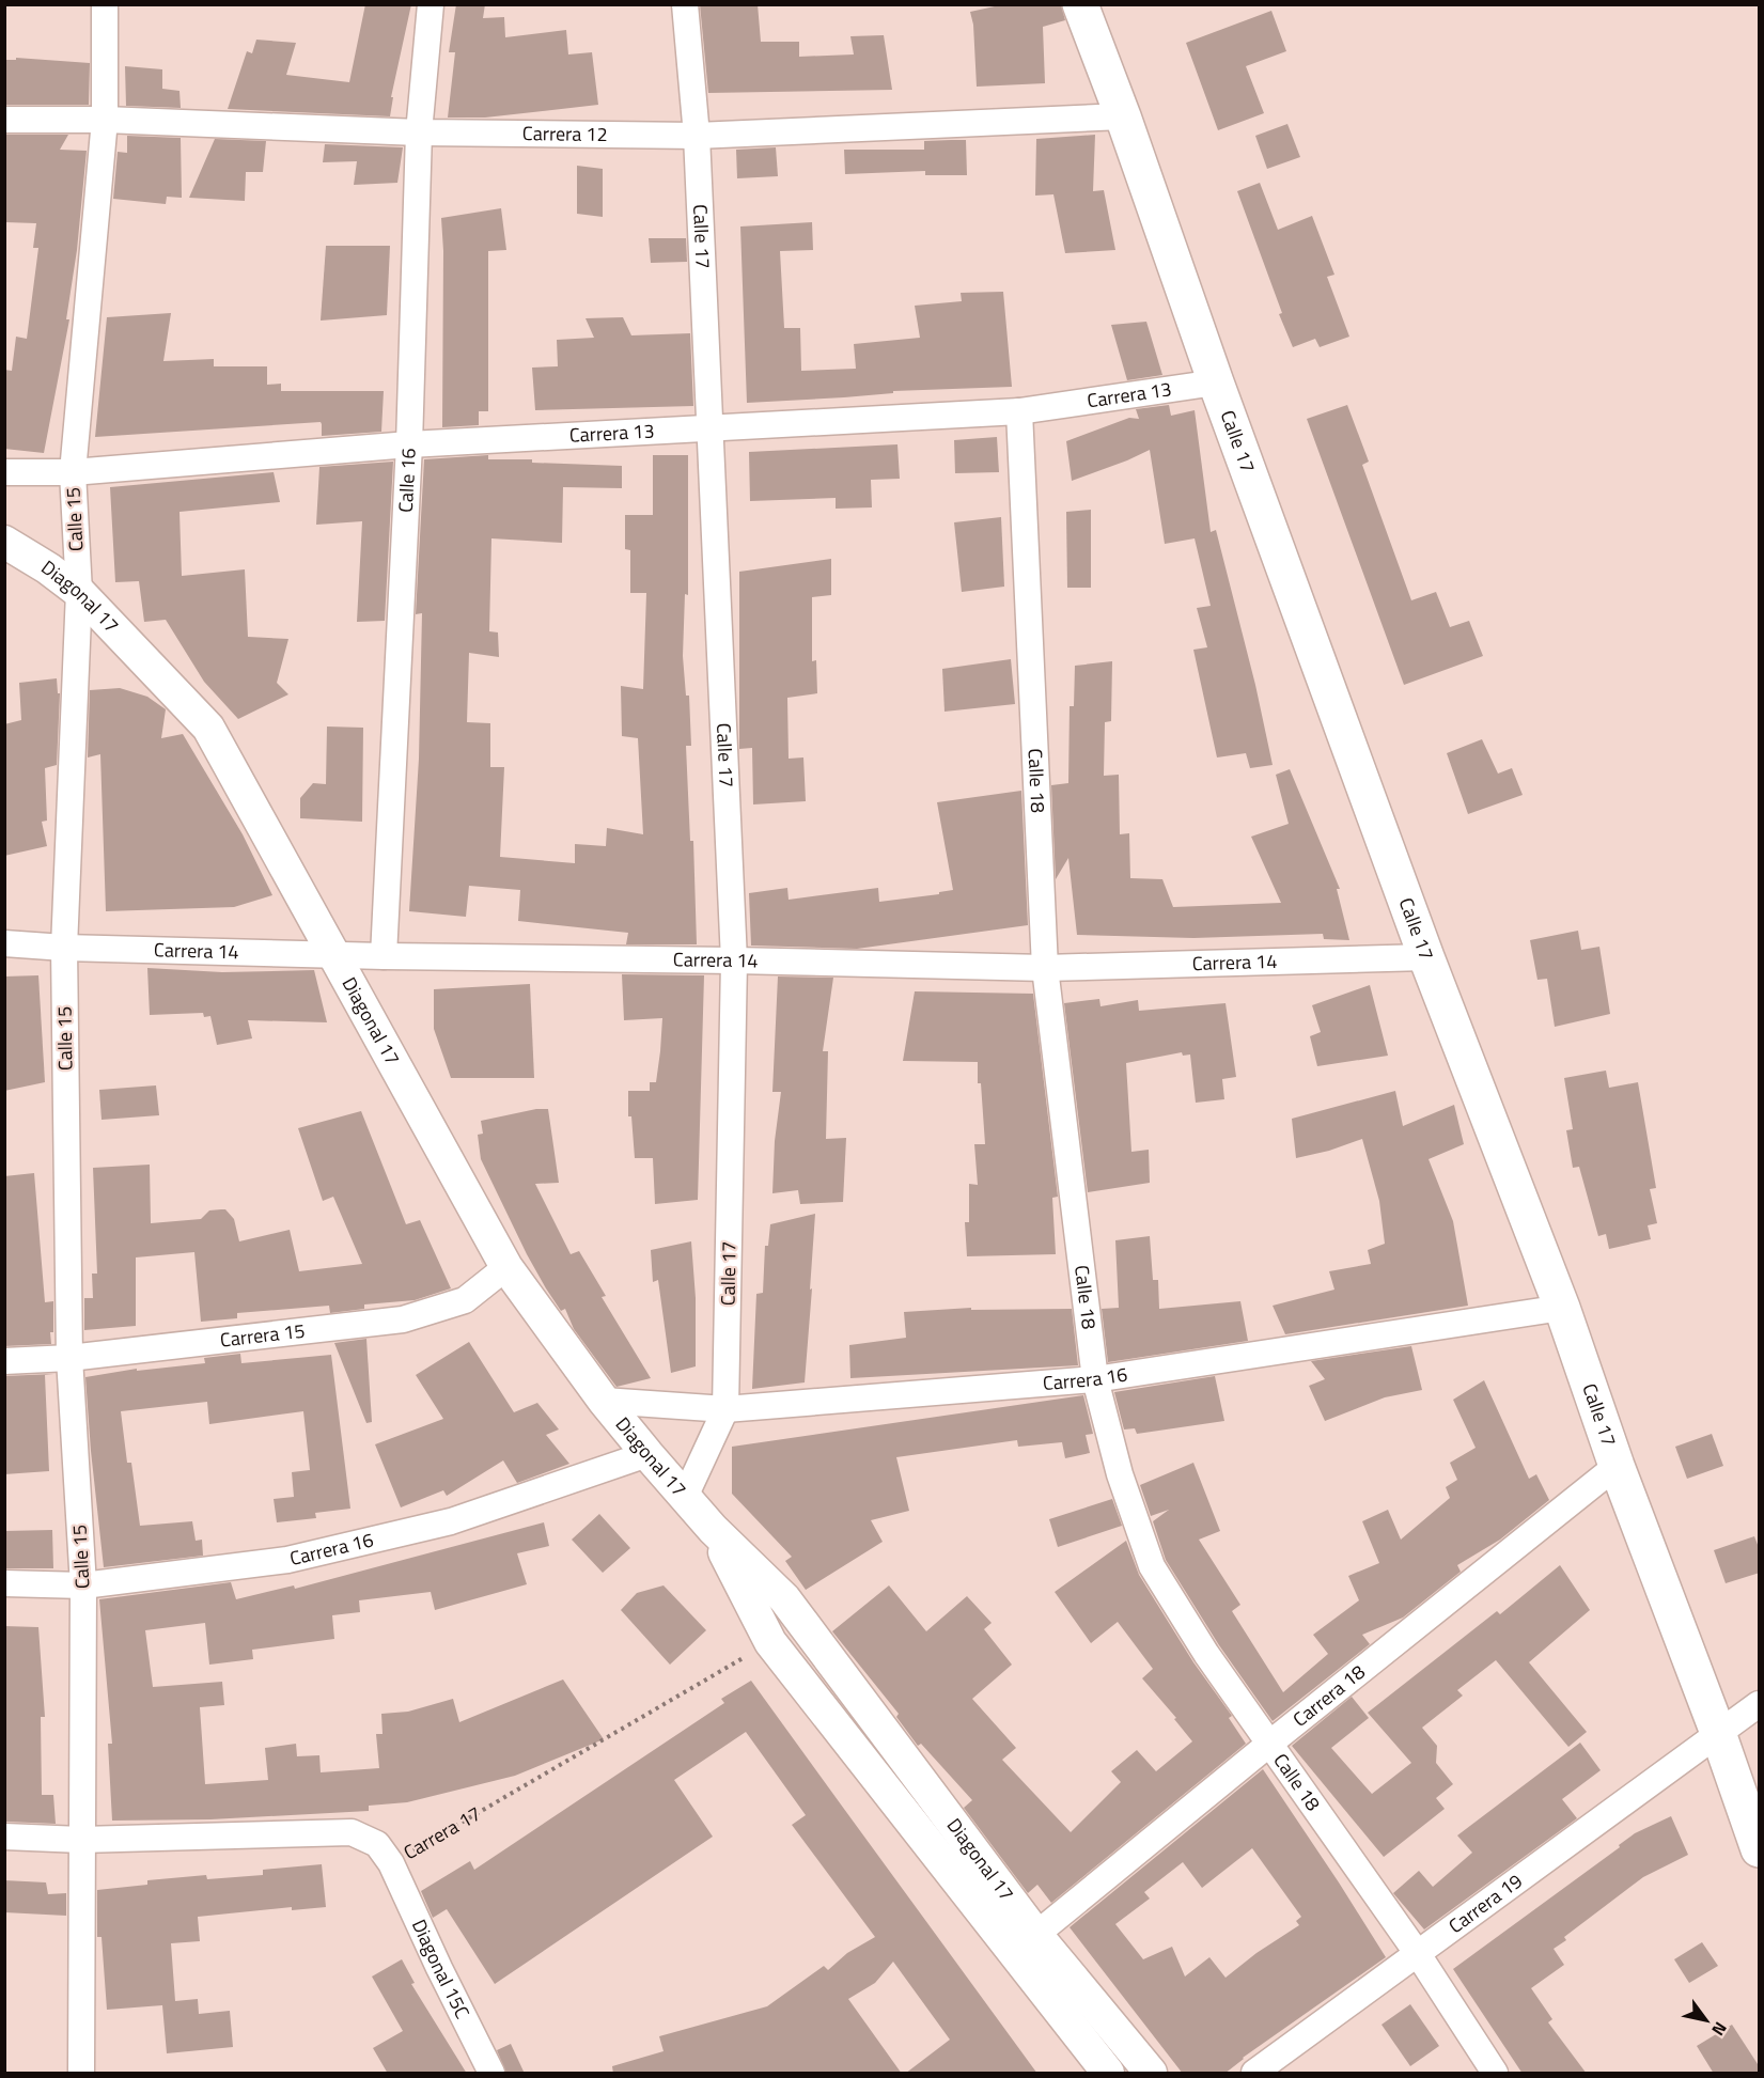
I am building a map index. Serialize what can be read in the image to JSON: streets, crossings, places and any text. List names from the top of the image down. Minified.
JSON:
{"streets":{"highway":["Calle 17"],"street":["Carrera 12","Carrera 13","Calle 16","Calle 15","Diagonal 17","Calle 18","Carrera 14","Carrera 15","Carrera 16","Carrera 18","Carrera 17","Carrera 19","Diagonal 15C"]},"crossings":[["Carrera 12","Calle 17"],["Carrera 12","Calle 16"],["Carrera 12","Calle 15"],["Calle 17","Carrera 13"],["Calle 17","Diagonal 17"],["Calle 17","Carrera 14"],["Calle 17","Carrera 16"],["Calle 17","Carrera 18"],["Calle 17","Carrera 19"],["Carrera 13","Calle 16"],["Carrera 13","Calle 15"],["Carrera 13","Calle 18"],["Calle 16","Carrera 14"],["Calle 15","Diagonal 17"],["Calle 15","Carrera 14"],["Calle 15","Carrera 15"],["Calle 15","Carrera 16"],["Calle 15","Carrera 17"],["Diagonal 17","Carrera 14"],["Diagonal 17","Carrera 15"],["Diagonal 17","Carrera 16"],["Diagonal 17","Carrera 18"],["Diagonal 17","Carrera 17"],["Calle 18","Carrera 14"],["Calle 18","Carrera 16"],["Calle 18","Carrera 18"],["Calle 18","Carrera 19"],["Carrera 17","Diagonal 15C"]],"north":"bottom right"}
